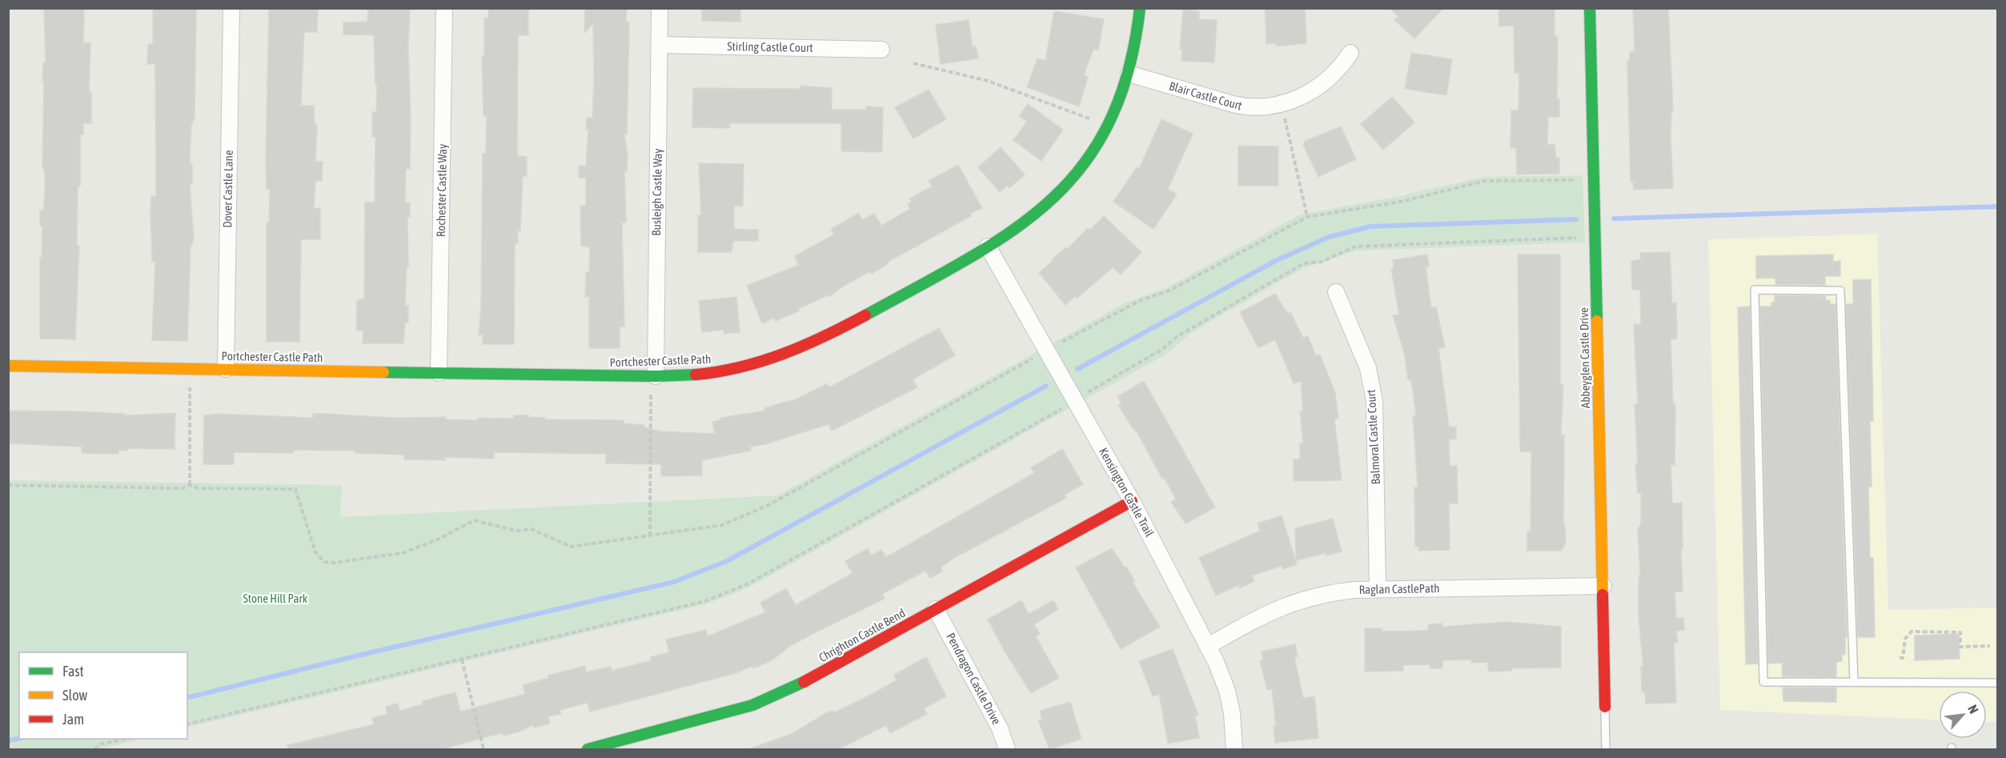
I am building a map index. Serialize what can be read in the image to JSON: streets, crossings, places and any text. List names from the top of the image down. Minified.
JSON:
{"streets":{"street":["Stirling Castle Court","Blair Castle Court","Dover Castle Lane","Rochester Castle Way","Busleigh Castle Way","Portchester Castle Path","Abbeyglen Castle Drive","Balmoral Castle Court","Kensington Castle Trail","Raglan CastlePath","Chrighton Castle Bend","Pendragon Castle Drive"]},"crossings":[["Stirling Castle Court","Busleigh Castle Way"],["Blair Castle Court","Portchester Castle Path"],["Dover Castle Lane","Portchester Castle Path"],["Rochester Castle Way","Portchester Castle Path"],["Busleigh Castle Way","Portchester Castle Path"],["Portchester Castle Path","Kensington Castle Trail"],["Abbeyglen Castle Drive","Raglan CastlePath"],["Balmoral Castle Court","Raglan CastlePath"],["Kensington Castle Trail","Raglan CastlePath"],["Kensington Castle Trail","Chrighton Castle Bend"],["Chrighton Castle Bend","Pendragon Castle Drive"]],"parks":["Stone Hill Park"],"legend":["Fast","Slow","Jam"],"north":"top right"}
